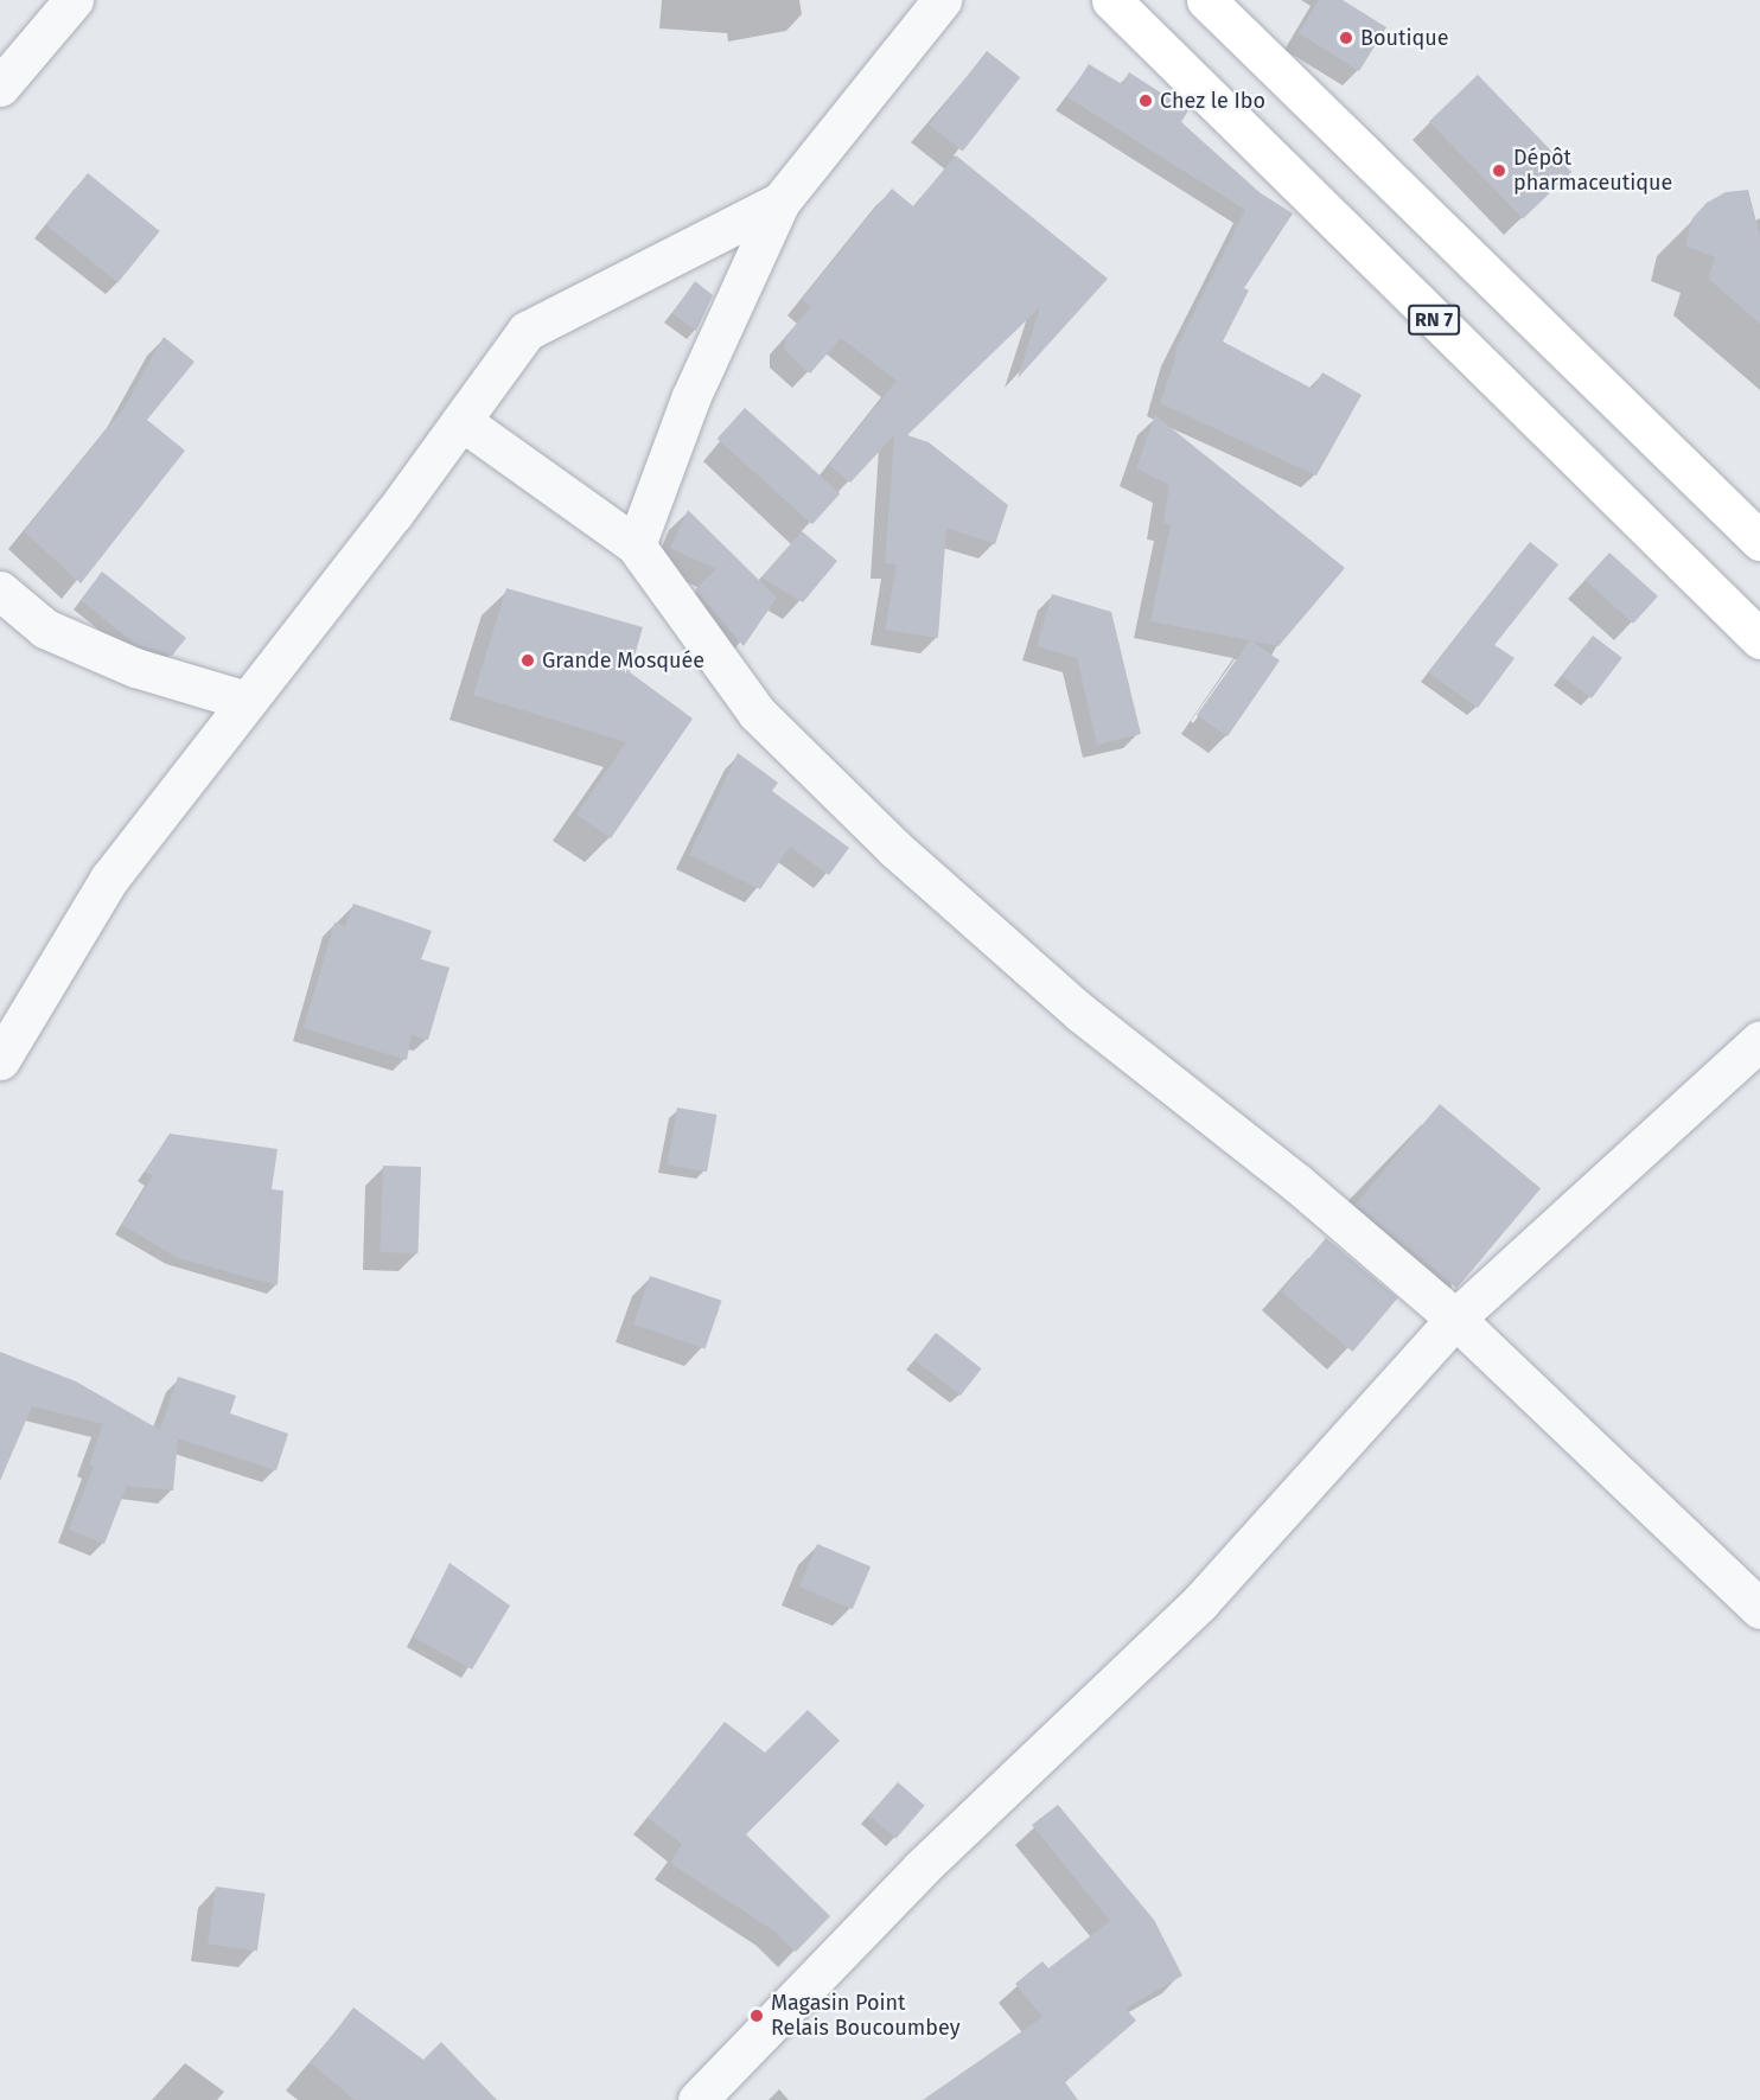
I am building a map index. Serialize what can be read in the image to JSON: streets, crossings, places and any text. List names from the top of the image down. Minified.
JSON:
{"streets":{"main road":["RN 7"]},"places":["Boutique","Chez le Ibo","Dépôt pharmaceutique","Grande Mosquée","Magasin Point Relais Boucoumbey"]}
